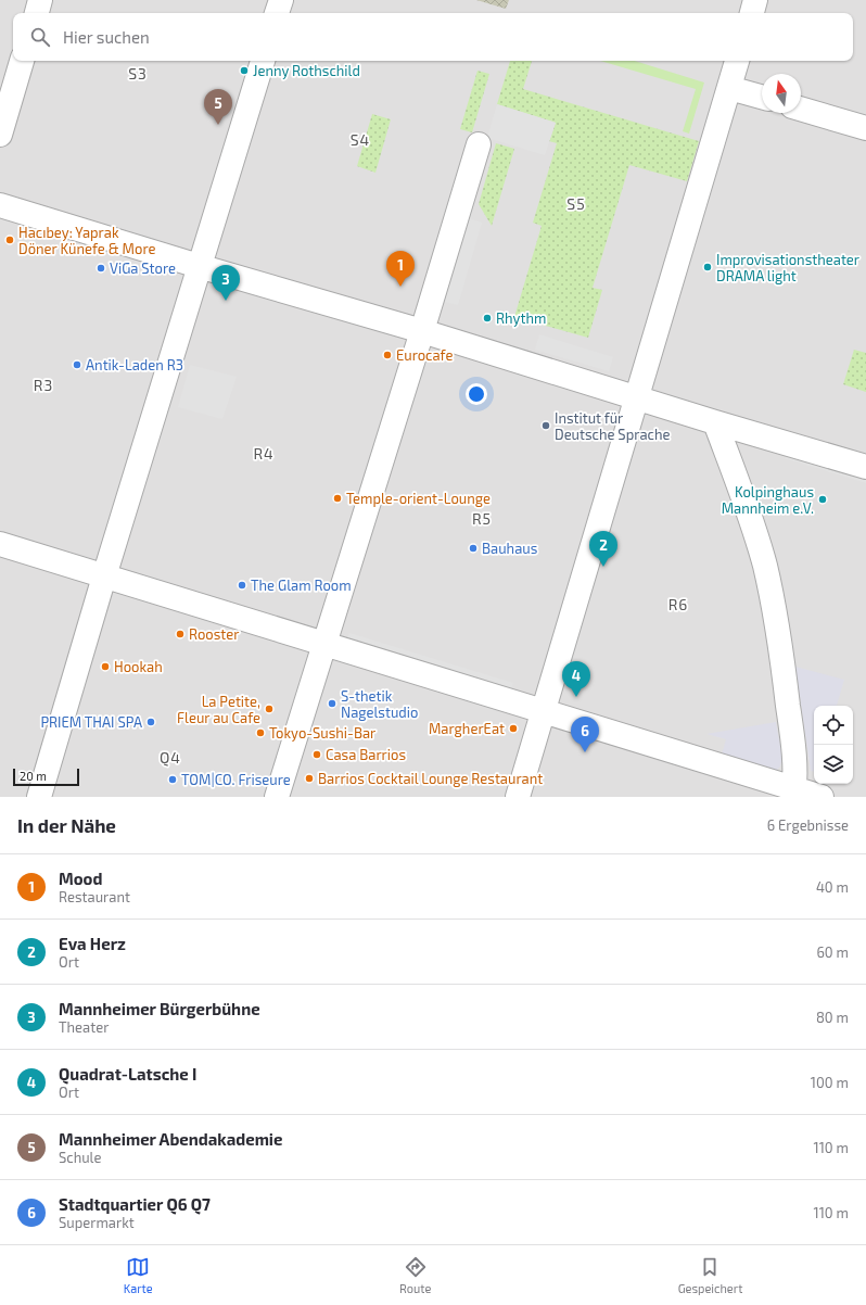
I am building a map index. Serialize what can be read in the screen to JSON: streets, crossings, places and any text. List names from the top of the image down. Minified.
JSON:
{"districts":["S3","S4","S5","R3","R4","R5","R6","Q4"],"places":["Jenny Rothschild","Hacıbey: Yaprak Döner Künefe & More","Improvisationstheater DRAMA light","ViGa Store","Rhythm","Eurocafe","Antik-Laden R3","Institut für Deutsche Sprache","Temple-orient-Lounge","Kolpinghaus Mannheim e.V.","Bauhaus","The Glam Room","Rooster","Hookah","S-thetik Nagelstudio","La Petite, Fleur au Cafe","PRIEM THAI SPA","MargherEat","Tokyo-Sushi-Bar","Casa Barrios","Barrios Cocktail Lounge Restaurant","TOM|CO. Friseure"],"scale_bar":"20 m","north":"top","page":{"search":"Hier suchen","pins":["5","1","3","2","4","6"],"scale":"20 m","heading":["In der Nähe","6 Ergebnisse"],"list":[{"mark":"1","name":"Mood","note":"Restaurant","value":"40 m"},{"mark":"2","name":"Eva Herz","note":"Ort","value":"60 m"},{"mark":"3","name":"Mannheimer Bürgerbühne","note":"Theater","value":"80 m"},{"mark":"4","name":"Quadrat-Latsche I","note":"Ort","value":"100 m"},{"mark":"5","name":"Mannheimer Abendakademie","note":"Schule","value":"110 m"},{"mark":"6","name":"Stadtquartier Q6 Q7","note":"Supermarkt","value":"110 m"}],"nav":["Karte","Route","Gespeichert"]}}
